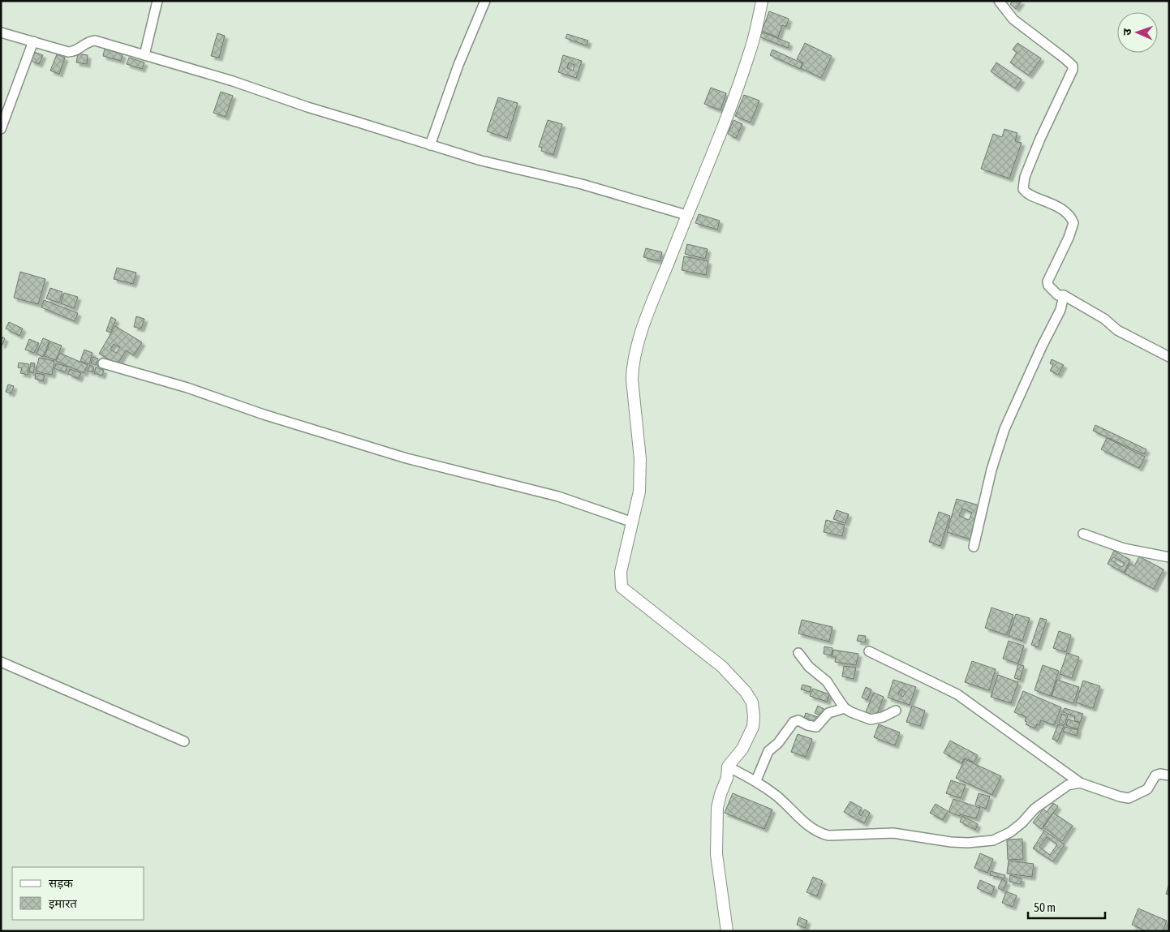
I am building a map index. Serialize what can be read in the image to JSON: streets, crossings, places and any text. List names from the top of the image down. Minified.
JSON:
{"legend":["सड़क","इमारत"],"scale_bar":"50 m","north":"left"}
